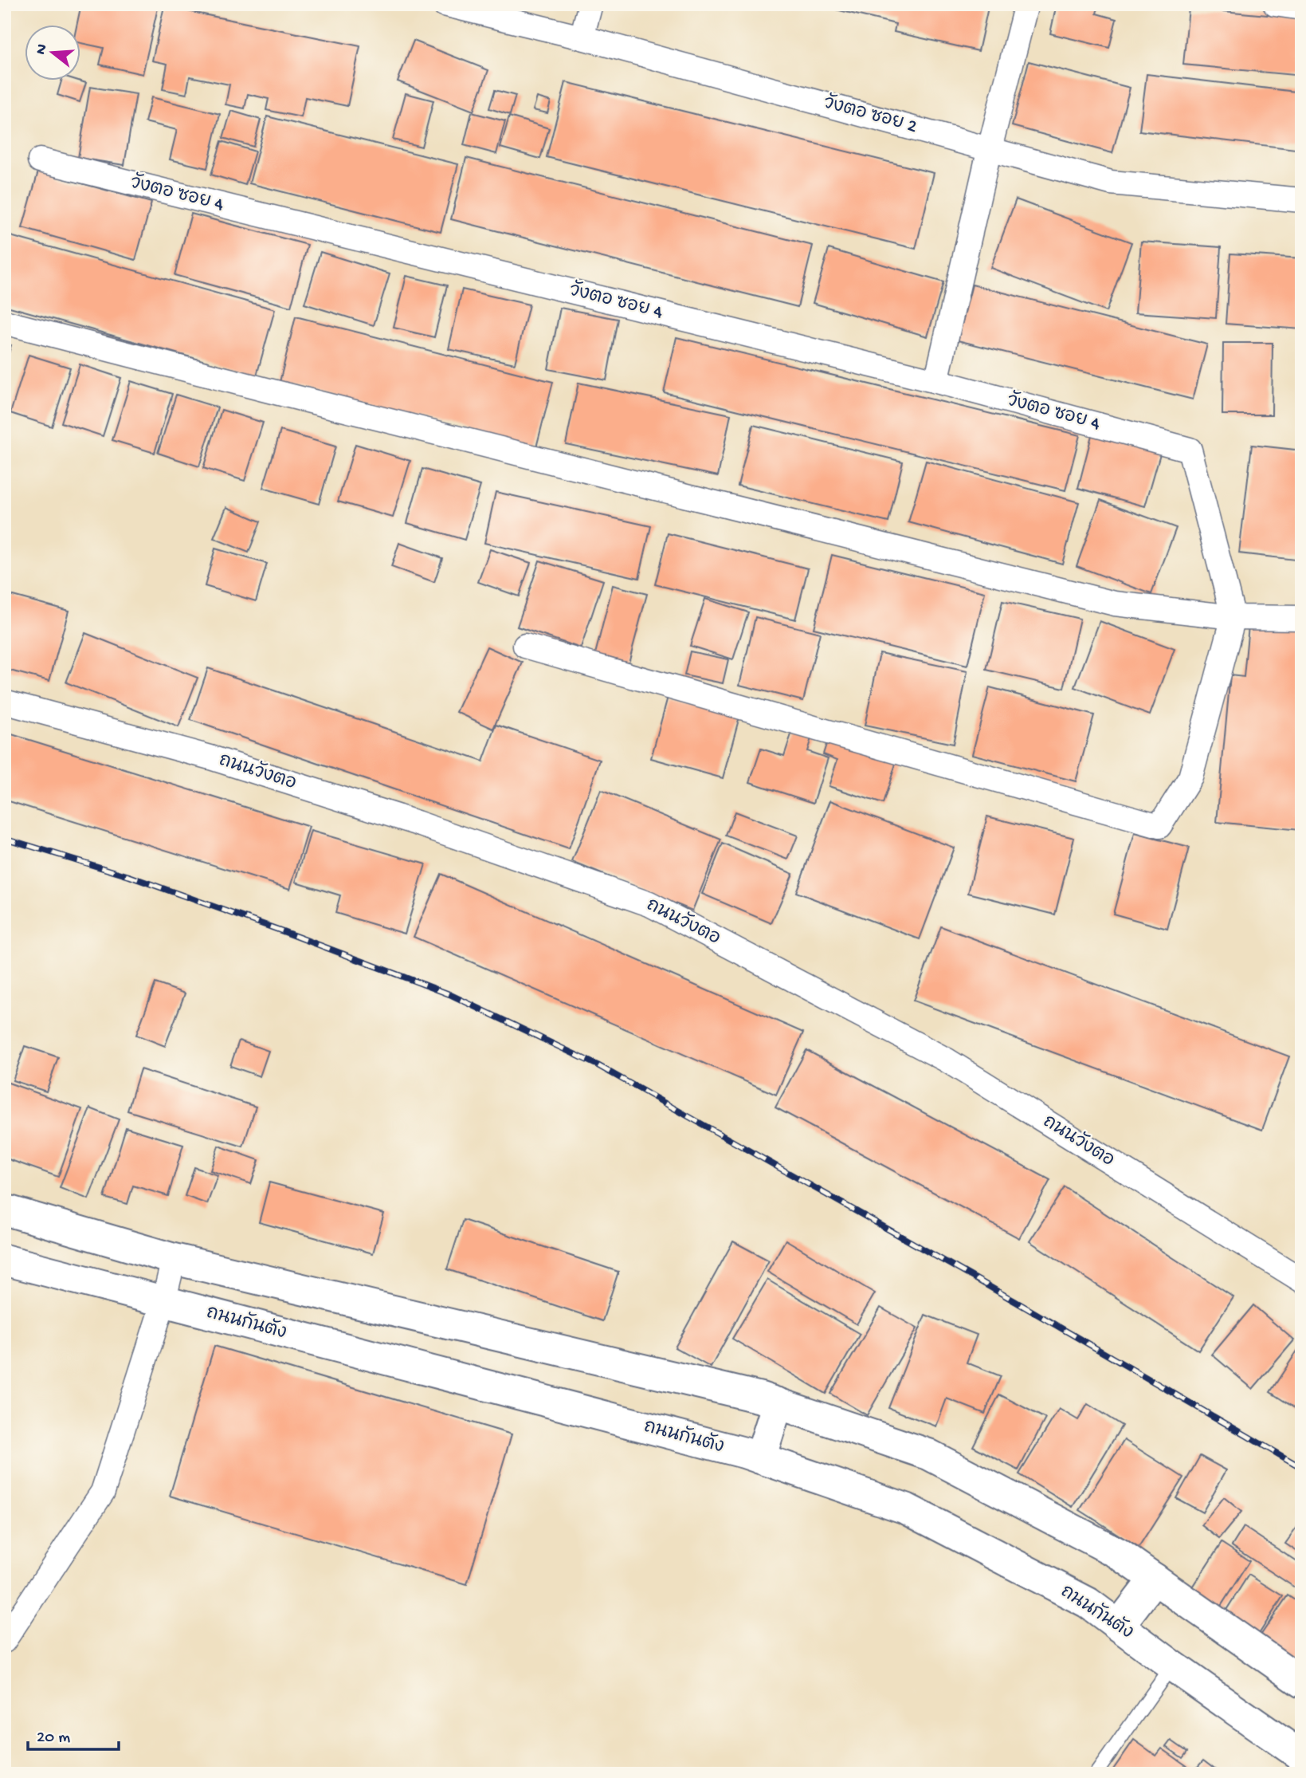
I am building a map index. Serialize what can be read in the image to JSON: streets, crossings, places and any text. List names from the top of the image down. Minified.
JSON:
{"streets":{"main road":["ถนนกันตัง"],"street":["วังตอ ซอย 2","วังตอ ซอย 4","ถนนวังตอ"]},"scale_bar":"20 m","north":"left"}
